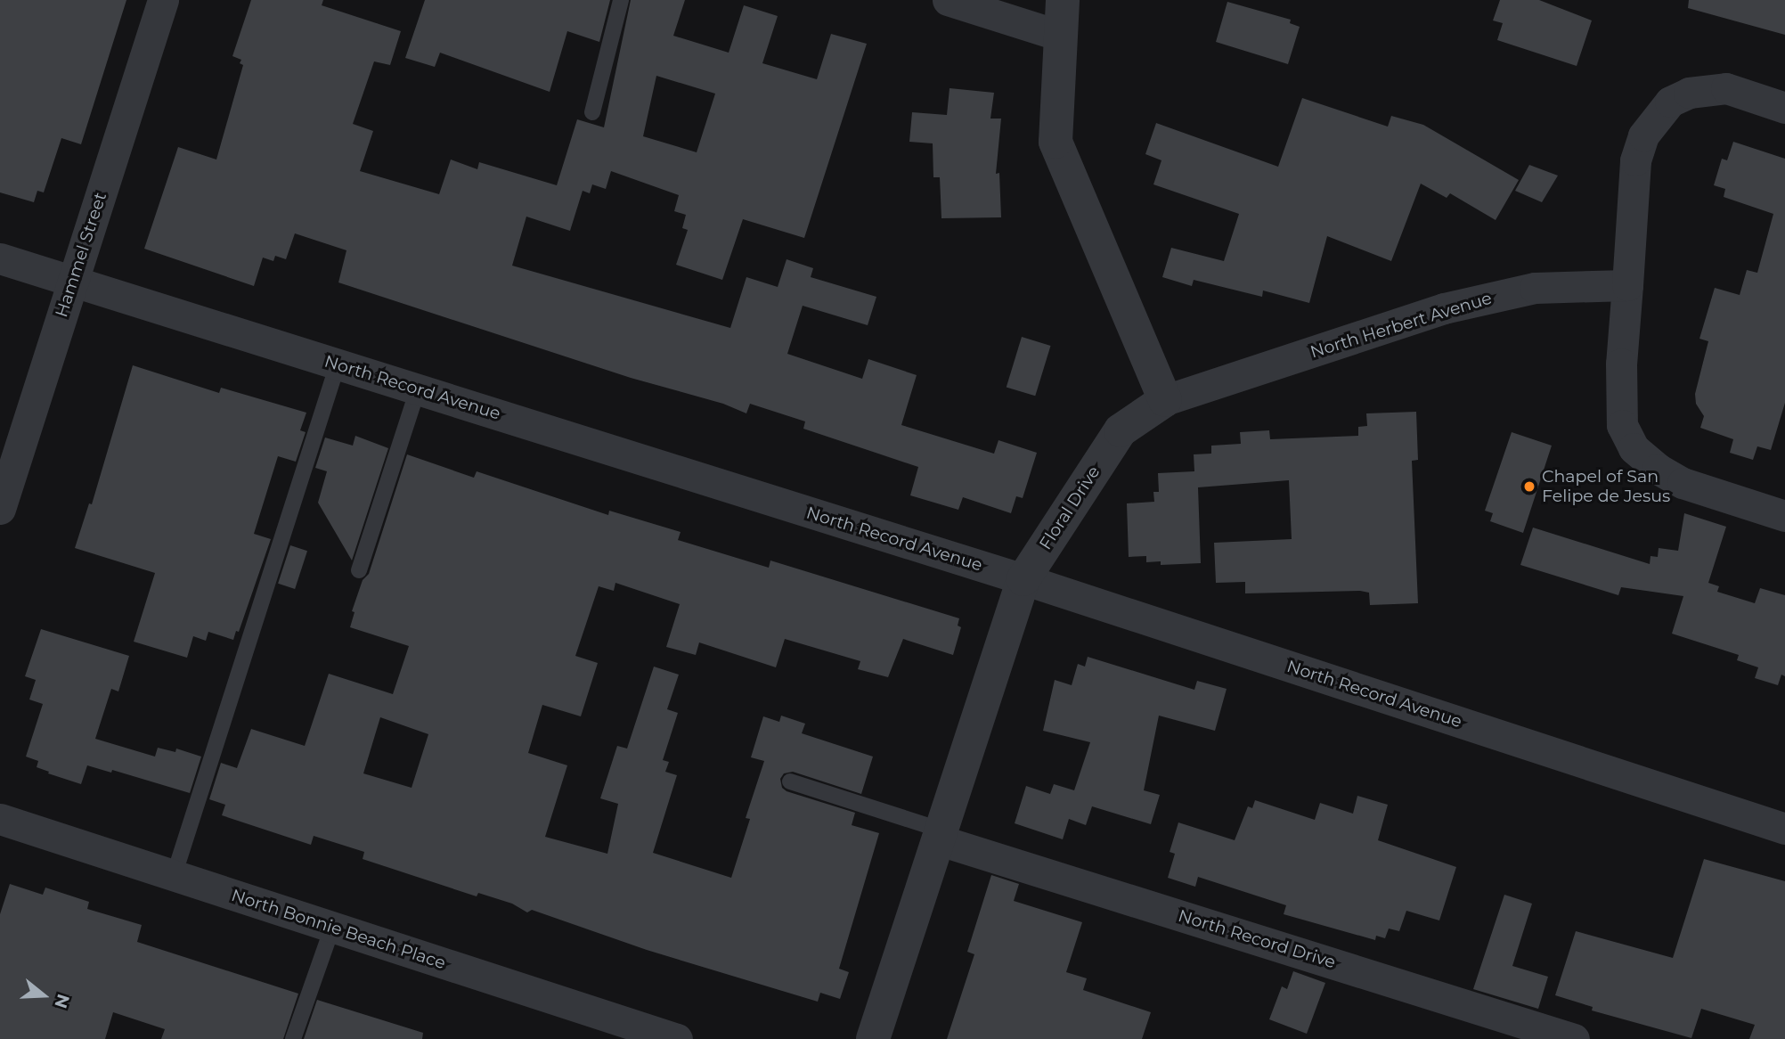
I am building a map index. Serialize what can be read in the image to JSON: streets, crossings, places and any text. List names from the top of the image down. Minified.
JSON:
{"streets":{"street":["Hammel Street","North Herbert Avenue","North Record Avenue","Floral Drive","North Bonnie Beach Place","North Record Drive"]},"crossings":[["Hammel Street","North Record Avenue"],["North Herbert Avenue","Floral Drive"],["North Record Avenue","Floral Drive"],["Floral Drive","North Record Drive"]],"places":["Chapel of San Felipe de Jesus"],"north":"right"}
